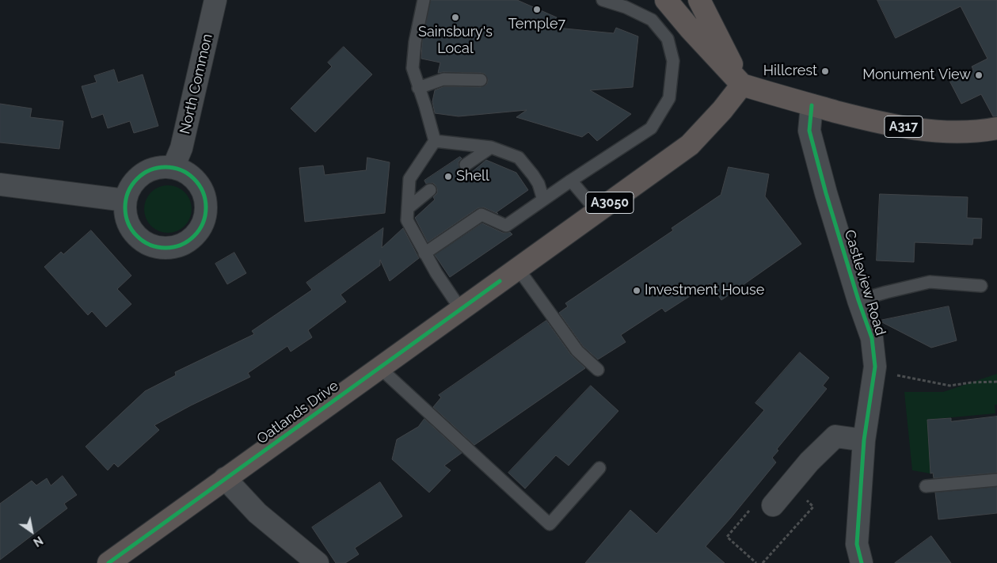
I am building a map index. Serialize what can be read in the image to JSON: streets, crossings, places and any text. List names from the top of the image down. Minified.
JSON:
{"streets":{"main road":["A317","A3050","Oatlands Drive"],"street":["North Common","Castleview Road"]},"crossings":[["A317","Castleview Road"],["A317","Oatlands Drive"]],"places":["Temple7","Sainsbury's Local","Hillcrest","Monument View","Shell","Investment House"],"north":"bottom right"}
